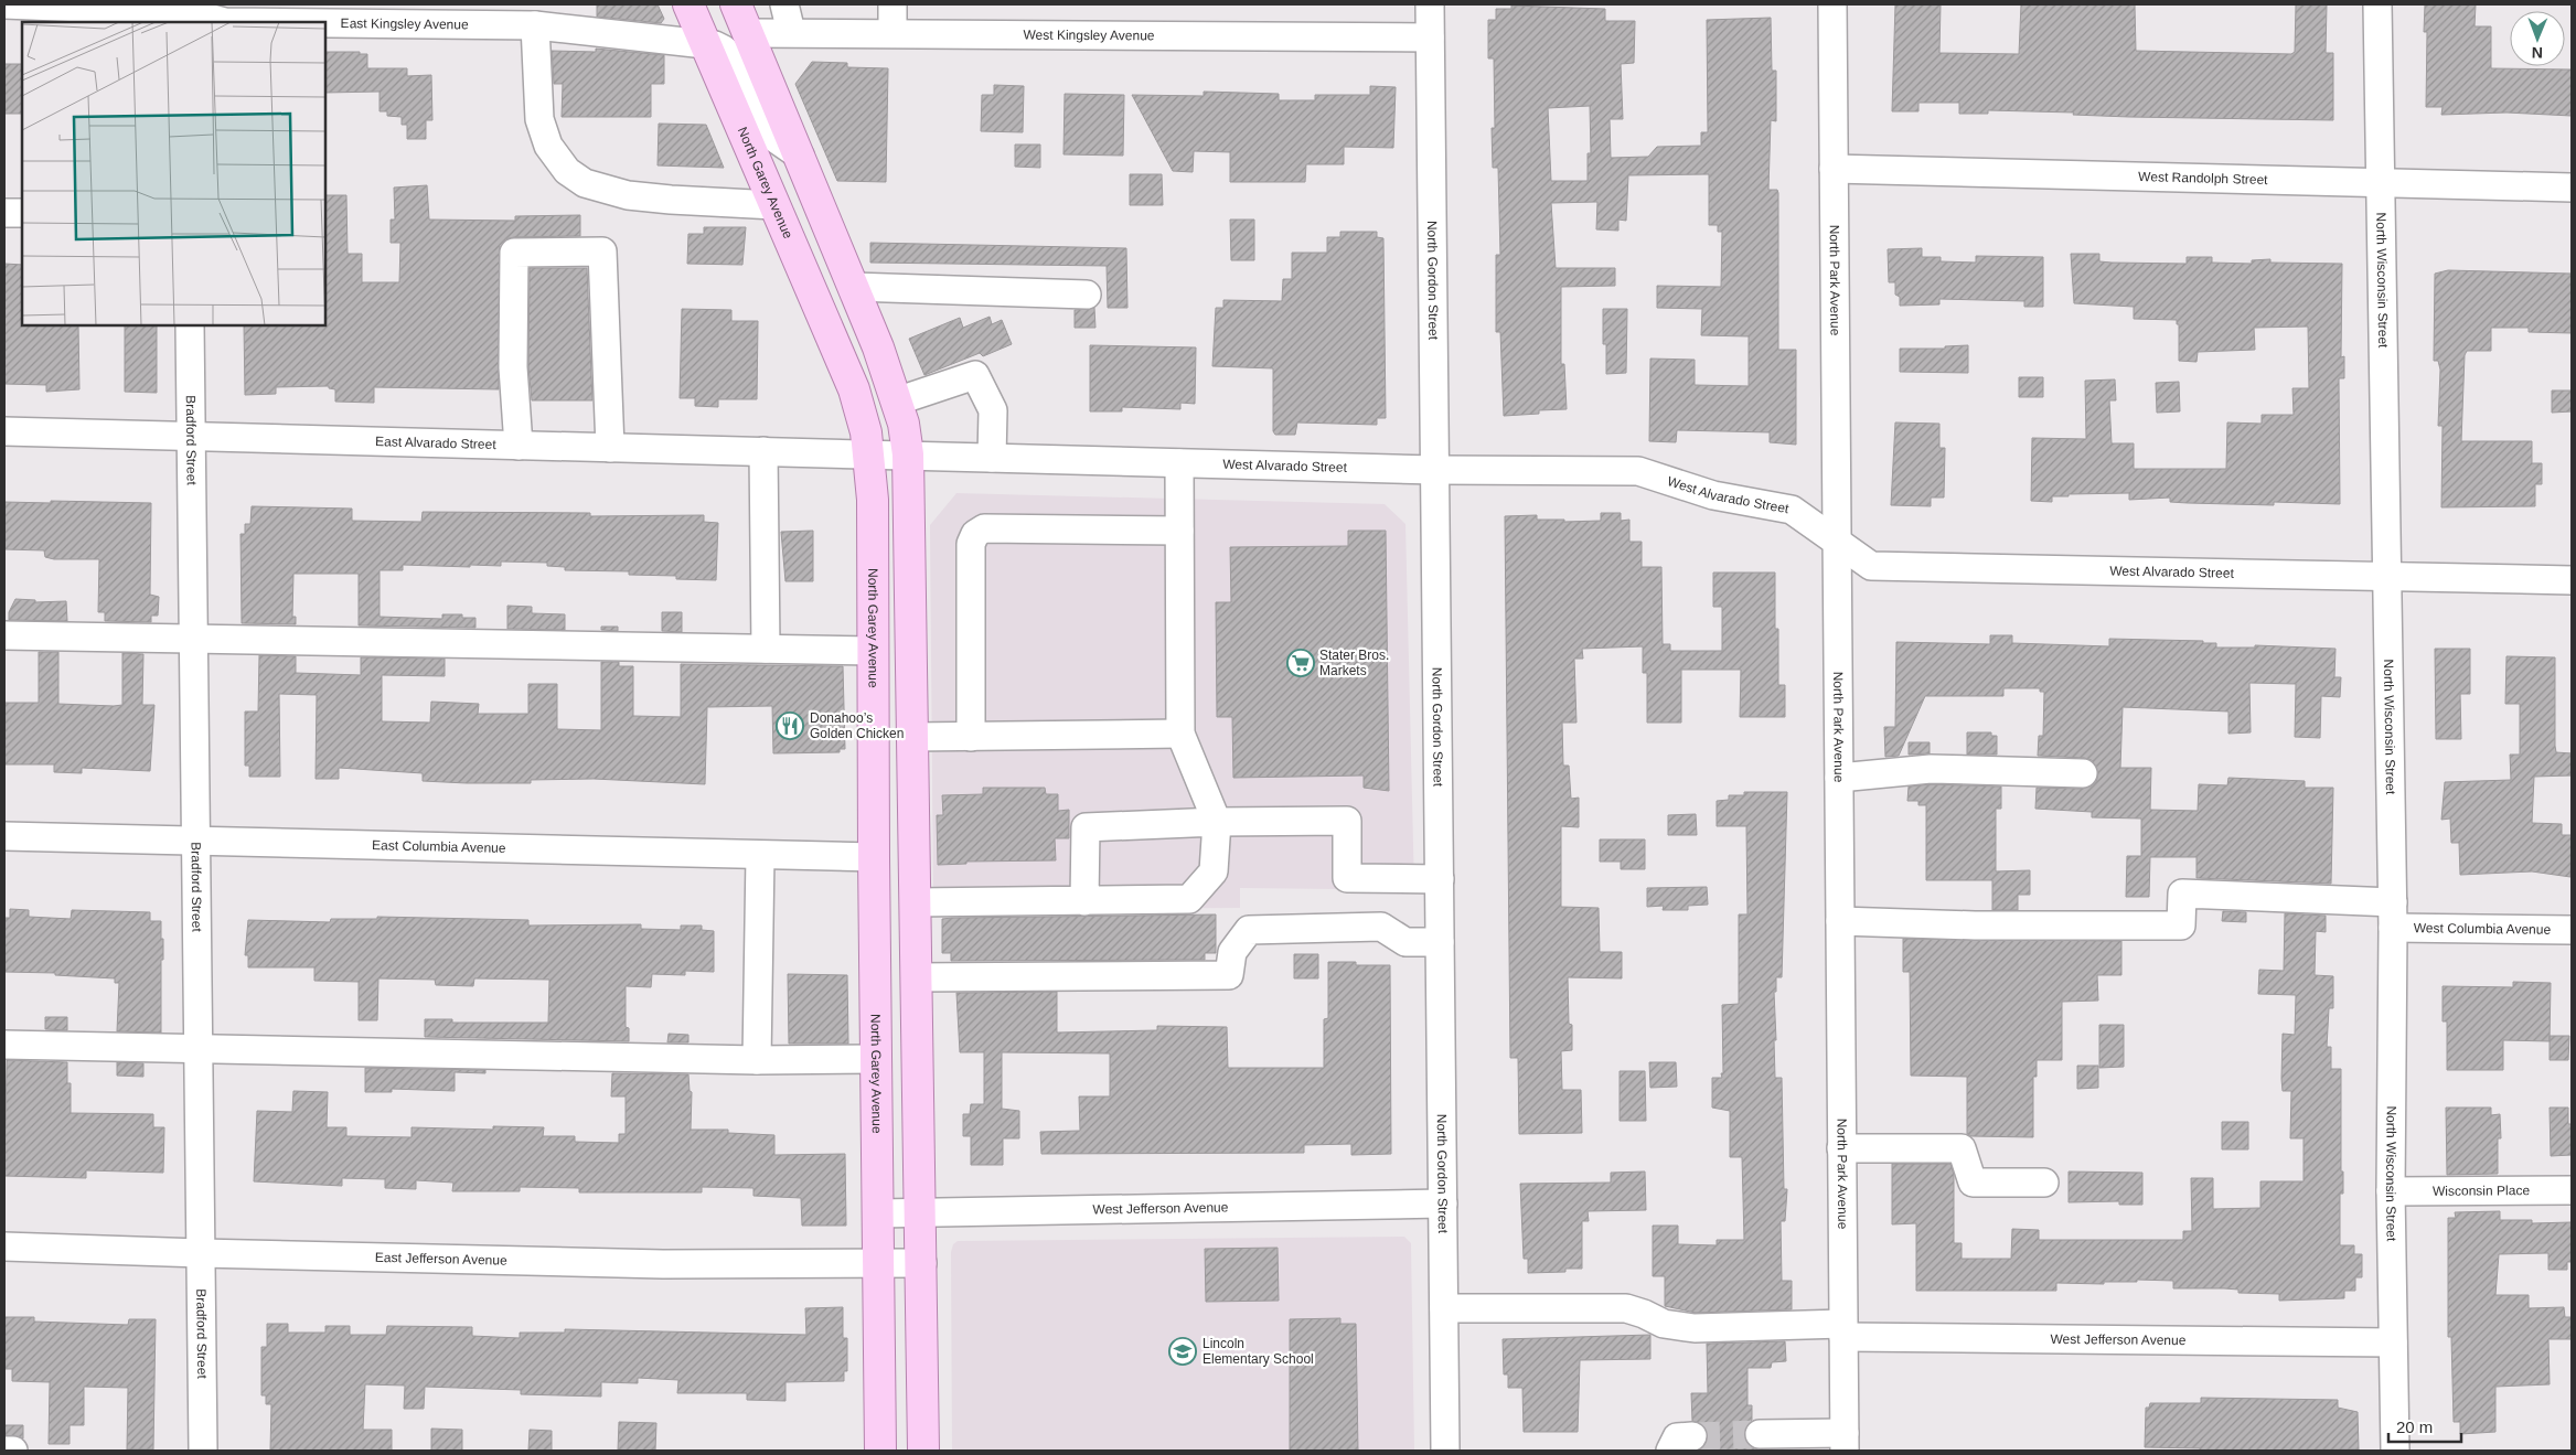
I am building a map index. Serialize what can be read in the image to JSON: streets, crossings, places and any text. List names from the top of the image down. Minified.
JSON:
{"streets":{"main road":["North Garey Avenue"],"street":["East Kingsley Avenue","West Kingsley Avenue","West Randolph Street","North Gordon Street","North Park Avenue","North Wisconsin Street","Bradford Street","East Alvarado Street","West Alvarado Street","East Columbia Avenue","West Columbia Avenue","Wisconsin Place","West Jefferson Avenue","East Jefferson Avenue"]},"crossings":[["East Kingsley Avenue","North Garey Avenue"],["West Kingsley Avenue","North Gordon Street"],["West Randolph Street","North Park Avenue"],["West Randolph Street","North Wisconsin Street"],["North Garey Avenue","East Alvarado Street"],["North Garey Avenue","West Alvarado Street"],["North Garey Avenue","East Columbia Avenue"],["North Garey Avenue","West Jefferson Avenue"],["North Garey Avenue","East Jefferson Avenue"],["North Gordon Street","West Alvarado Street"],["North Gordon Street","West Jefferson Avenue"],["North Park Avenue","West Alvarado Street"],["North Park Avenue","West Columbia Avenue"],["North Park Avenue","West Jefferson Avenue"],["North Wisconsin Street","West Alvarado Street"],["North Wisconsin Street","West Columbia Avenue"],["North Wisconsin Street","Wisconsin Place"],["North Wisconsin Street","West Jefferson Avenue"],["Bradford Street","East Alvarado Street"],["Bradford Street","East Columbia Avenue"],["Bradford Street","East Jefferson Avenue"],["East Alvarado Street","West Alvarado Street"]],"places":{"supermarket":["Stater Bros. Markets"],"restaurant":["Donahoo’s Golden Chicken"],"school or university":["Lincoln Elementary School"]},"scale_bar":"20 m","north":"bottom"}
